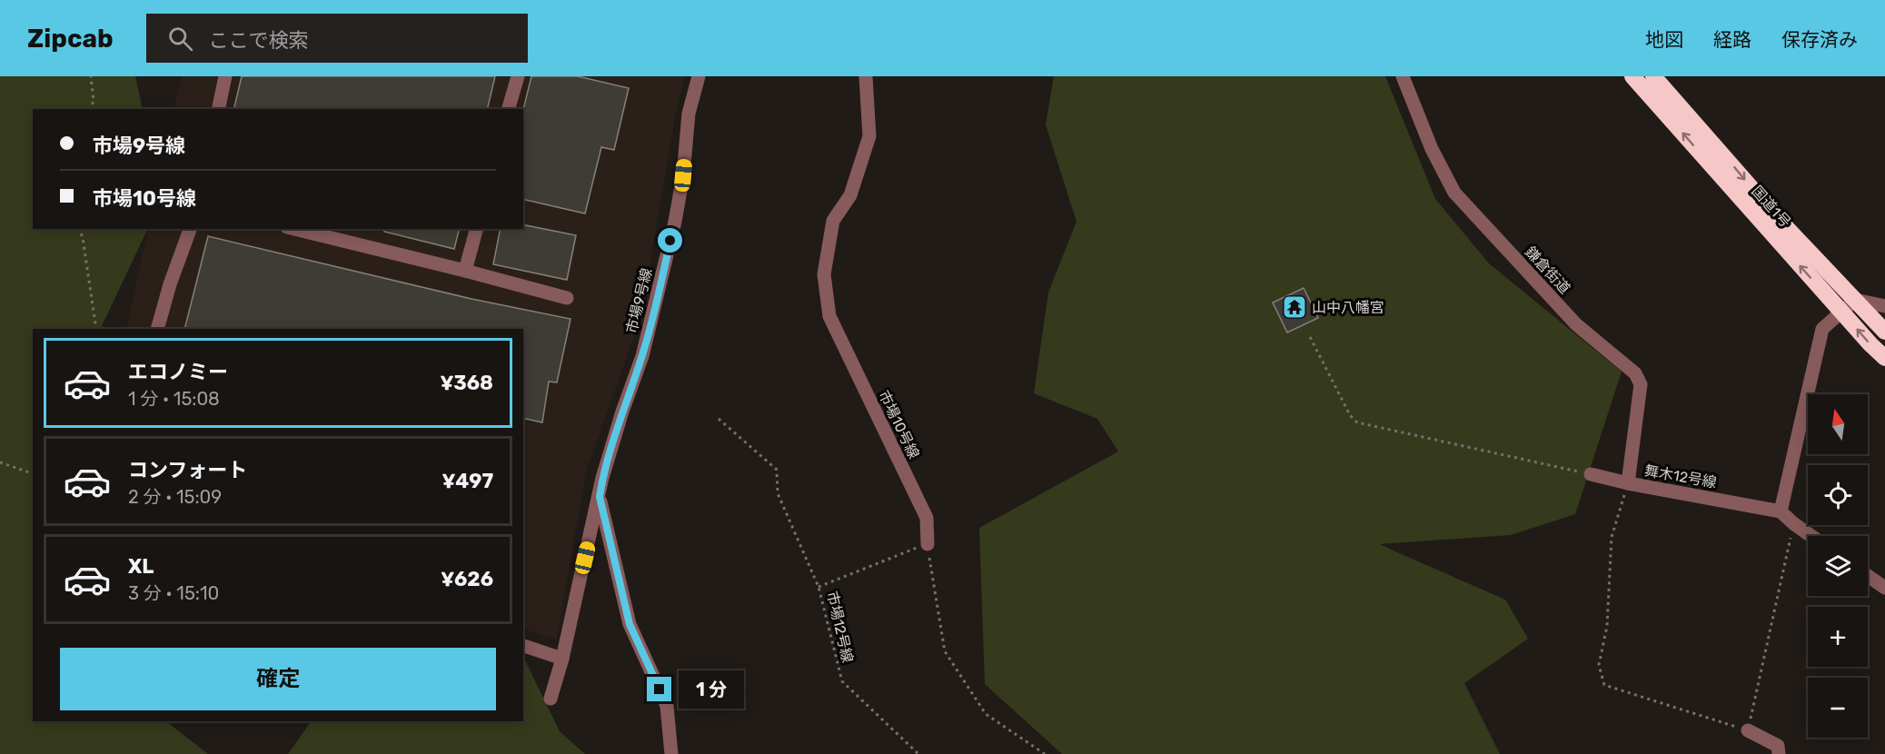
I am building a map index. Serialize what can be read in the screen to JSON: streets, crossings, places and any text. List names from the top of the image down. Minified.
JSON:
{"streets":{"highway":["国道1号"],"street":["鎌倉街道","市場9号線","市場10号線","舞木12号線"],"path":["市場12号線"]},"crossings":[["鎌倉街道","舞木12号線"],["市場10号線","市場12号線"]],"places":{"temple":["山中八幡宮"]},"north":"top","page":{"header":"Zipcab","search":"ここで検索","nav":["地図","経路","保存済み"],"banner":["市場9号線","市場10号線"],"list":[{"name":"エコノミー","note":"1 分 · 15:08","value":"¥368"},{"name":"コンフォート","note":"2 分 · 15:09","value":"¥497"},{"name":"XL","note":"3 分 · 15:10","value":"¥626"}],"map_buttons":["+","−"],"buttons":"確定","bubble":"1 分"}}
